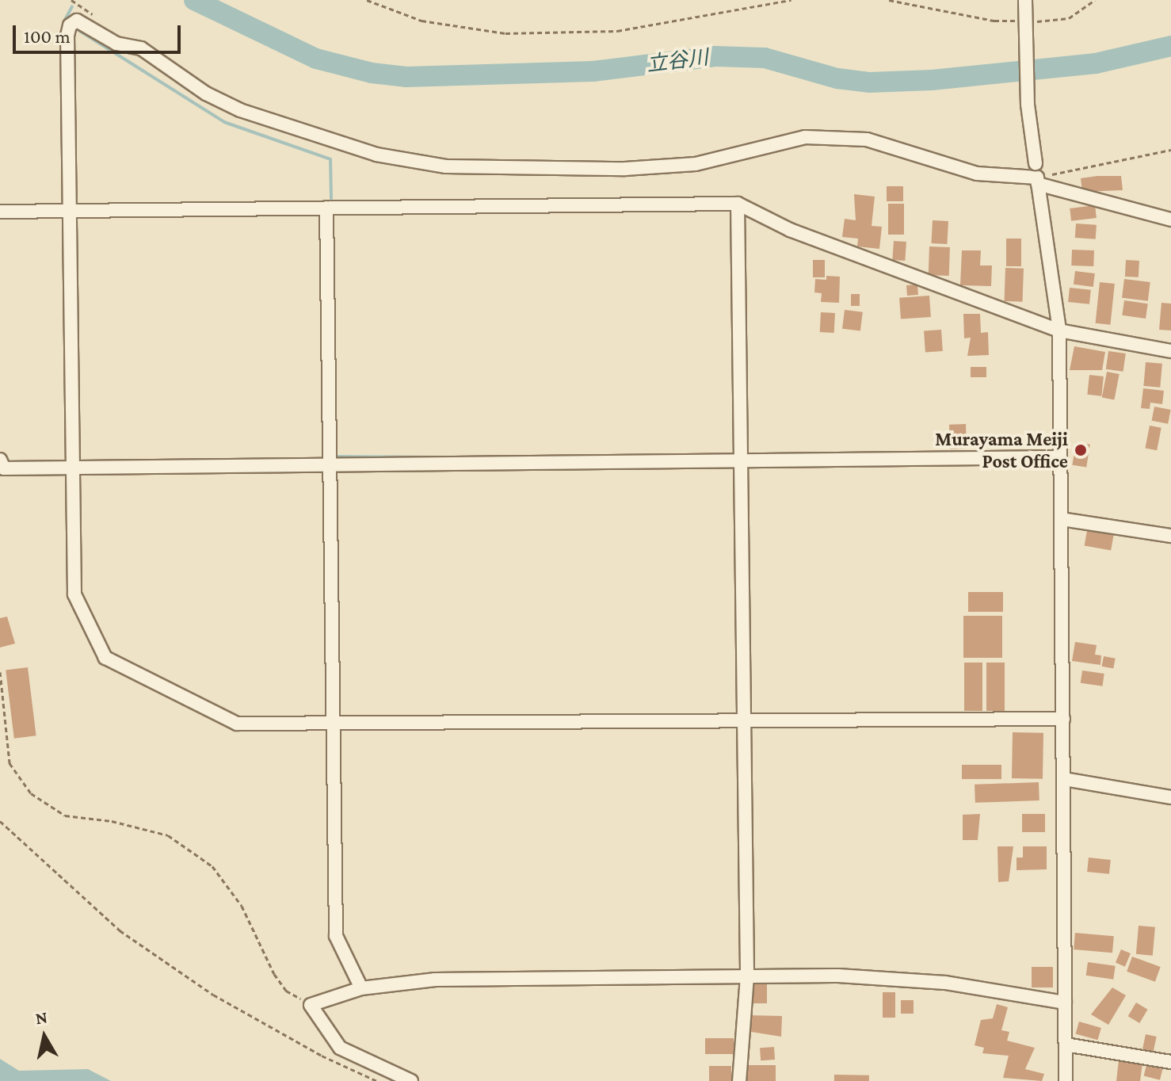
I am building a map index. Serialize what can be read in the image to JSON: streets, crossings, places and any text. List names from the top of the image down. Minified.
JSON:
{"water":["立谷川"],"places":["Murayama Meiji Post Office"],"scale_bar":"100 m","north":"top"}
